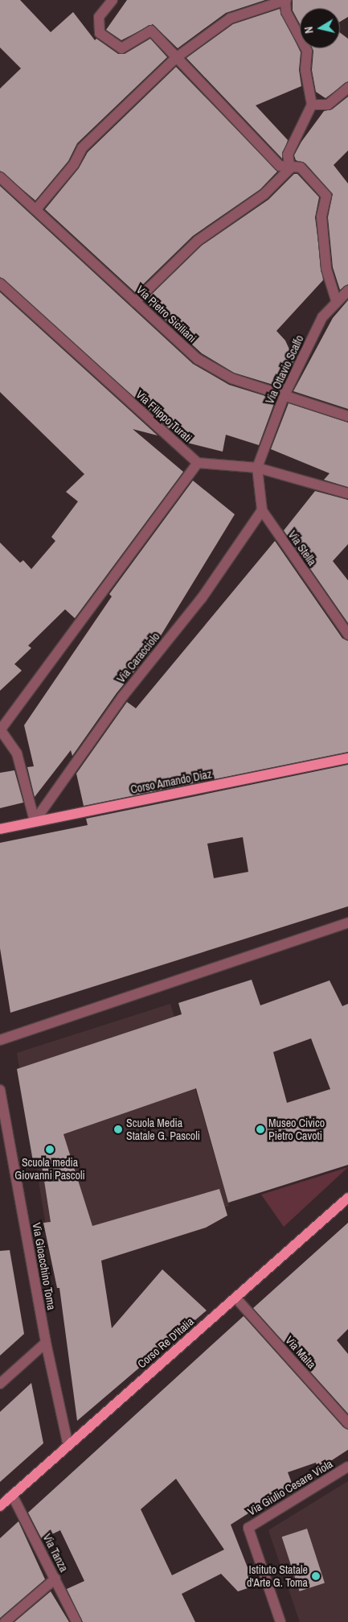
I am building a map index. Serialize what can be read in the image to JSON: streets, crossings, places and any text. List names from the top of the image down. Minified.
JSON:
{"streets":{"main road":["Corso Amando Diaz","Corso Re D'Italia"],"street":["Via Pietro Siciliani","Via Ottavio Scalfo","Via Filippo Turati","Via Stella","Via Caracciolo","Via Gioacchino Toma","Via Malta","Via Giulio Cesare Viola","Via Tanza"]},"crossings":[["Via Pietro Siciliani","Via Ottavio Scalfo"],["Via Ottavio Scalfo","Via Stella"],["Via Stella","Via Caracciolo"],["Via Caracciolo","Corso Amando Diaz"],["Via Gioacchino Toma","Corso Re D'Italia"],["Corso Re D'Italia","Via Malta"],["Corso Re D'Italia","Via Tanza"]],"places":["Scuola Media Statale G. Pascoli","Museo Civico Pietro Cavoti","Scuola media Giovanni Pascoli","Istituto Statale d'Arte G. Toma"],"north":"left"}
